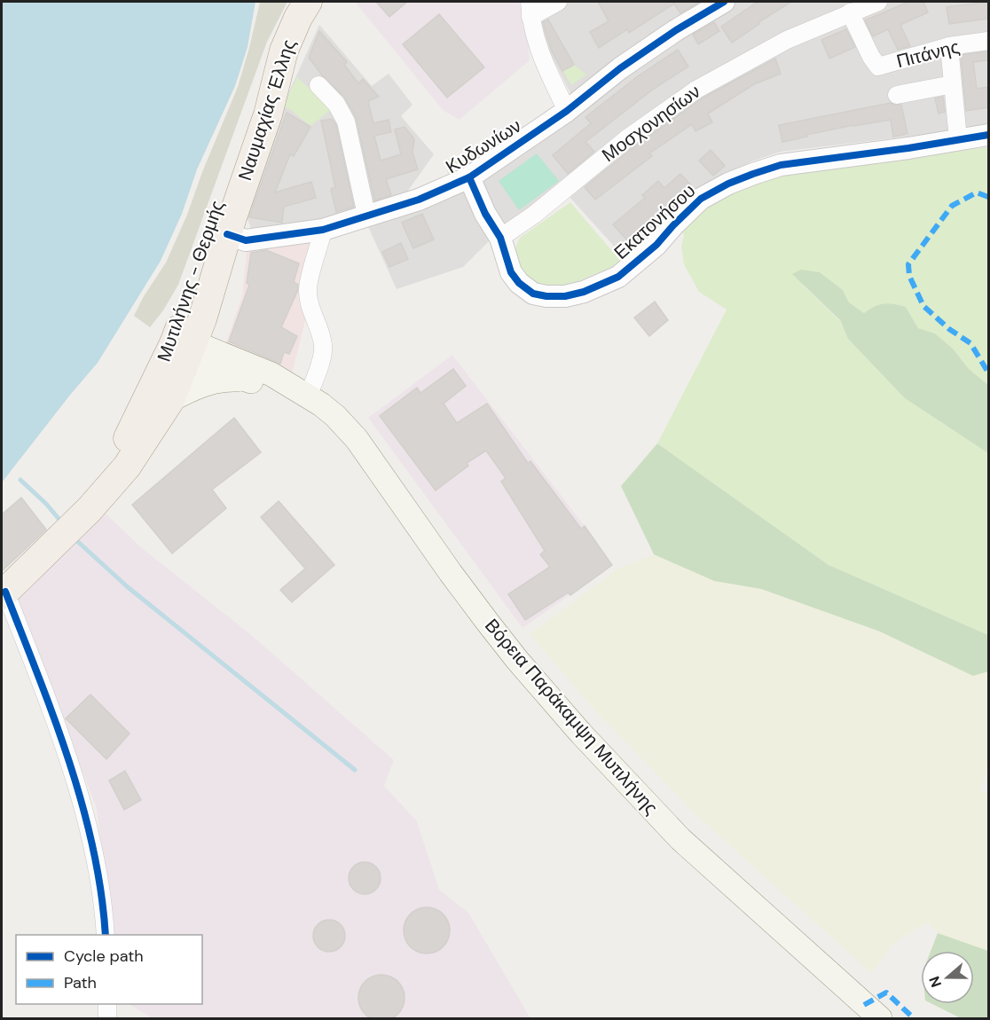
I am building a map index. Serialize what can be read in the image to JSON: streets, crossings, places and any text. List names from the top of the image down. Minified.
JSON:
{"streets":{"main road":["Ναυμαχίας Έλλης","Μυτιλήνης - Θερμής","Βόρεια Παράκαμψη Μυτιλήνης"],"street":["Πιτάνης","Μοσχονησίων","Κυδωνίων","Εκατονήσου"]},"crossings":[["Πιτάνης","Μοσχονησίων"],["Ναυμαχίας Έλλης","Κυδωνίων"],["Ναυμαχίας Έλλης","Μυτιλήνης - Θερμής"],["Ναυμαχίας Έλλης","Βόρεια Παράκαμψη Μυτιλήνης"],["Μοσχονησίων","Εκατονήσου"],["Μυτιλήνης - Θερμής","Βόρεια Παράκαμψη Μυτιλήνης"]],"legend":["Cycle path","Path"],"north":"left"}
